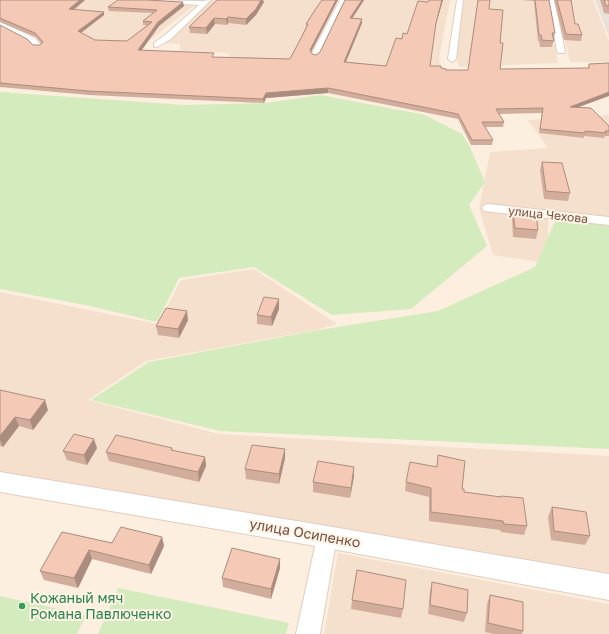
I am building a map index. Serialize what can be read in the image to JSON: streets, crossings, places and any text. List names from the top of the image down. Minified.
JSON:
{"streets":{"street":["улица Чехова","улица Осипенко"]},"places":["Кожаный мяч Романа Павлюченко"]}
